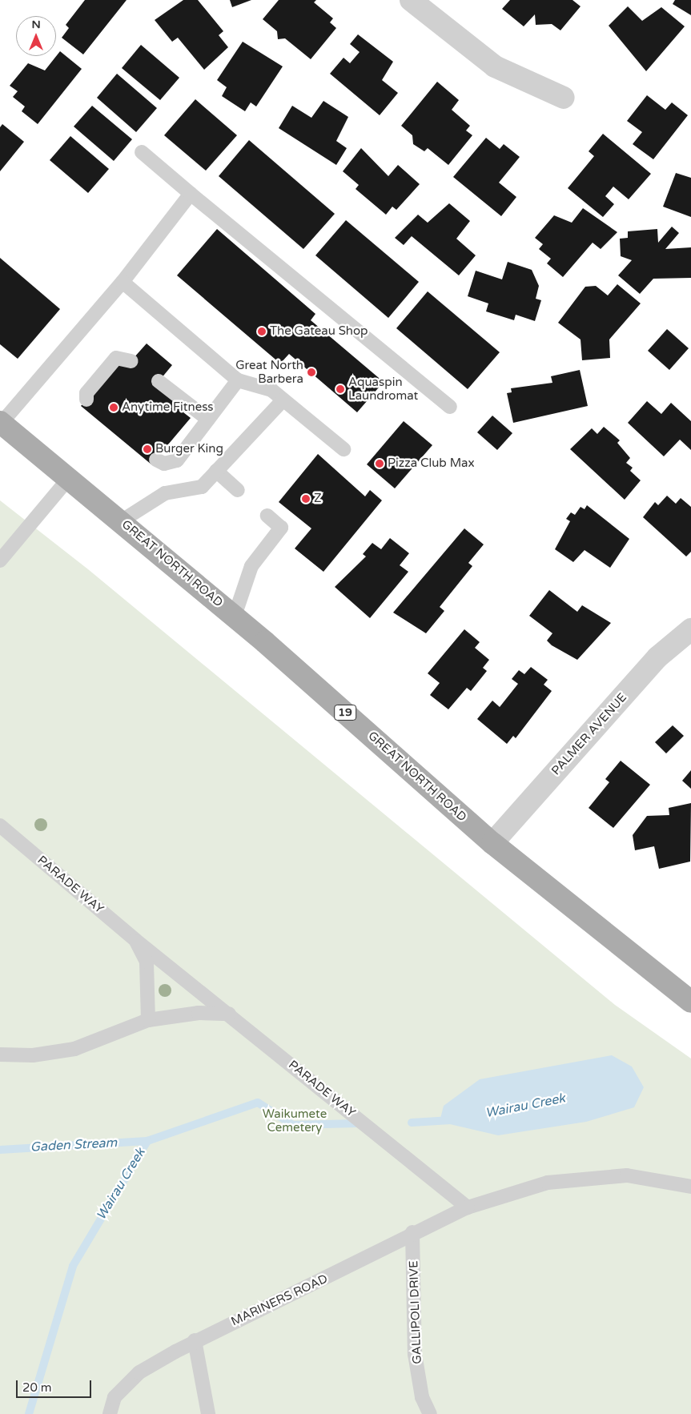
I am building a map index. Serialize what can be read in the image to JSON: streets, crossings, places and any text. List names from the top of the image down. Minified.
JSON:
{"streets":{"main road":["GREAT NORTH ROAD","19"],"street":["PALMER AVENUE"],"lane":["PARADE WAY","MARINERS ROAD","GALLIPOLI DRIVE"]},"crossings":[["GREAT NORTH ROAD","PALMER AVENUE"],["PARADE WAY","MARINERS ROAD"],["MARINERS ROAD","GALLIPOLI DRIVE"]],"water":["Wairau Creek","Gaden Stream"],"parks":["Waikumete Cemetery"],"places":["The Gateau Shop","Great North Barbera","Aquaspin Laundromat","Anytime Fitness","Burger King","Pizza Club Max","Z"],"scale_bar":"20 m","north":"top"}
